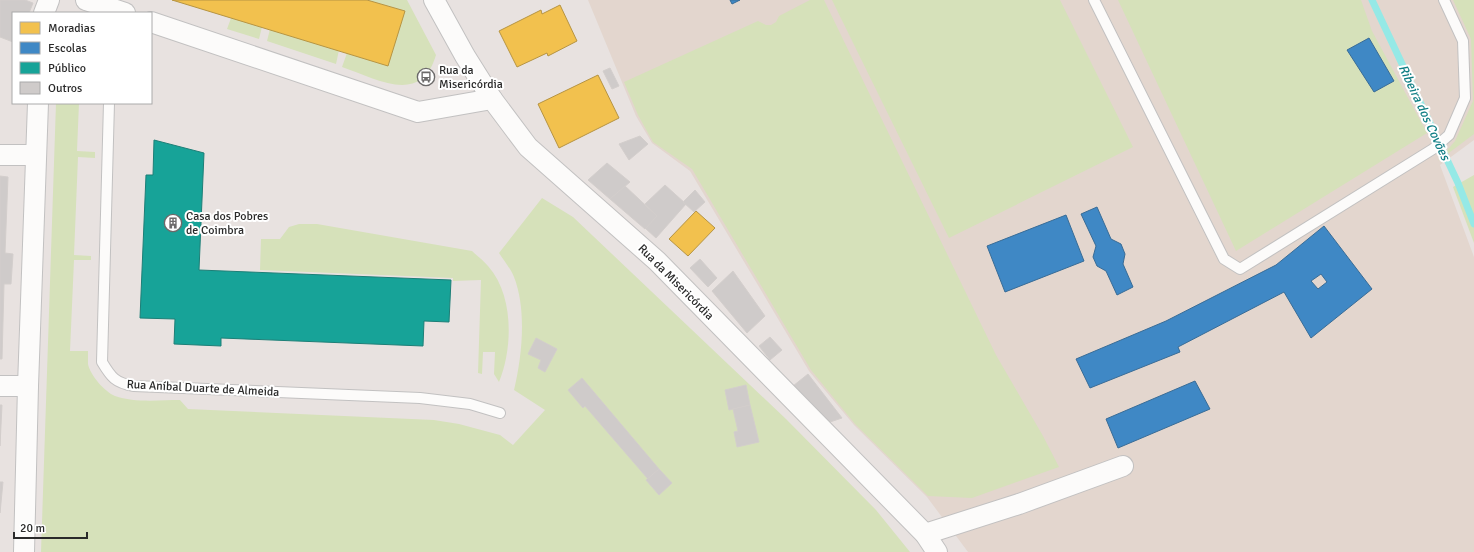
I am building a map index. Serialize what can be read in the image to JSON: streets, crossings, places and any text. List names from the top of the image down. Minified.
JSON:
{"streets":{"street":["Rua da Misericórdia"],"lane":["Rua Aníbal Duarte de Almeida"]},"water":["Ribeira dos Covões"],"places":{"bus stop":["Rua da Misericórdia"],"building":["Casa dos Pobres de Coimbra"]},"legend":["Moradias","Escolas","Público","Outros"],"scale_bar":"20 m"}
